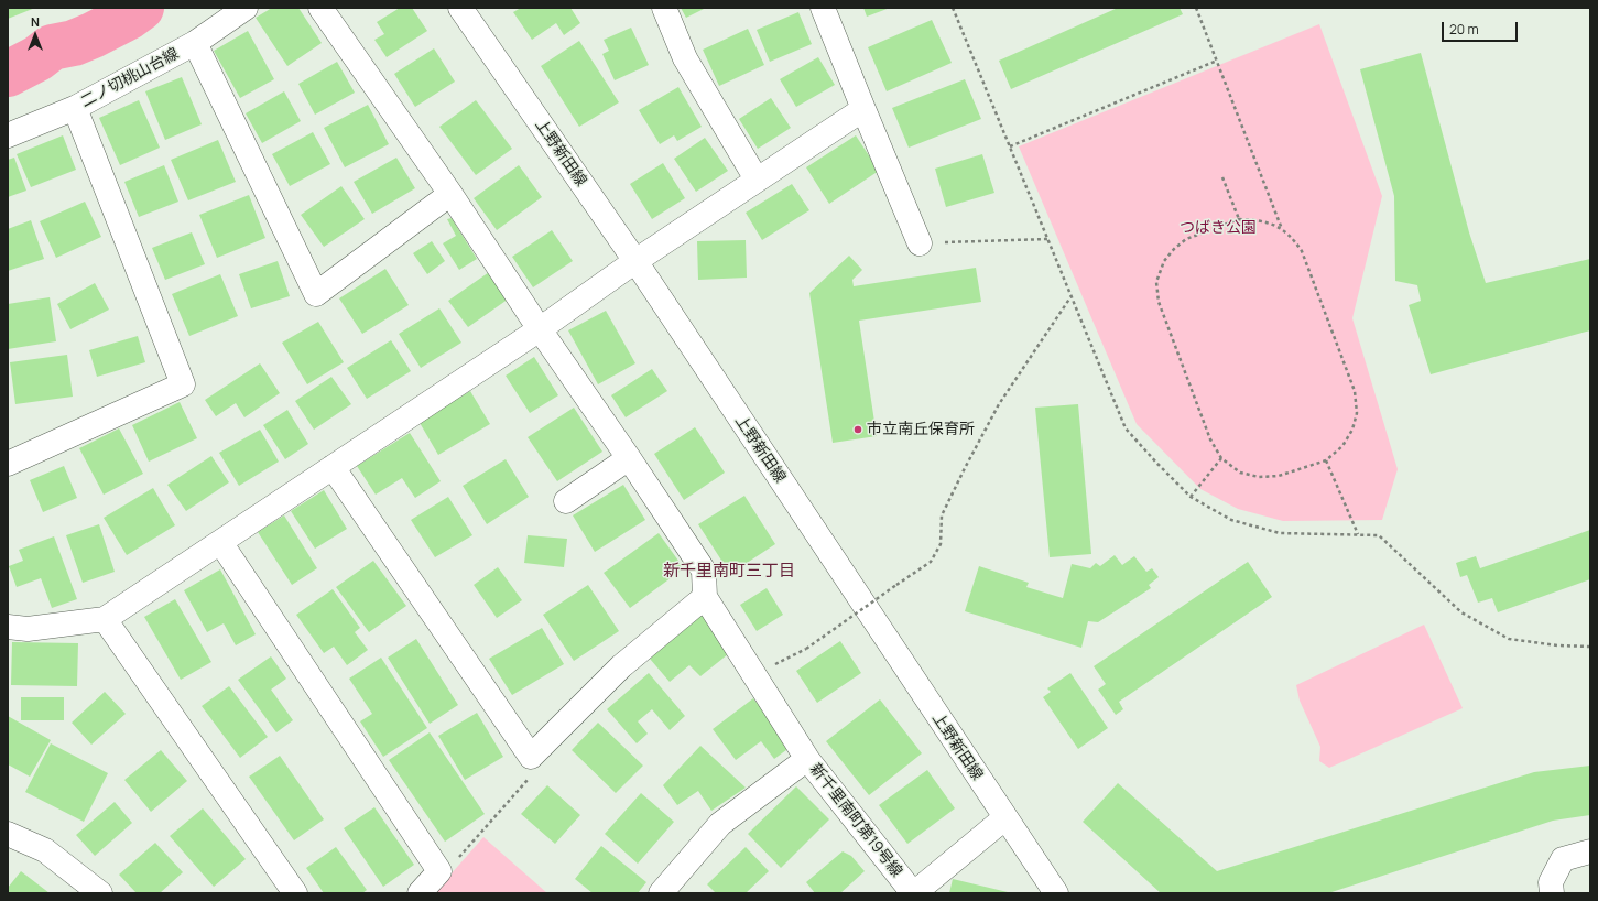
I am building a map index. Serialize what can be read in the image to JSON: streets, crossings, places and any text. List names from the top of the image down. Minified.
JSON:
{"streets":{"street":["二ノ切桃山台線","上野新田線","新千里南町第19号線"]},"districts":["新千里南町三丁目"],"parks":["つばき公園"],"places":["市立南丘保育所"],"scale_bar":"20 m","north":"top"}
